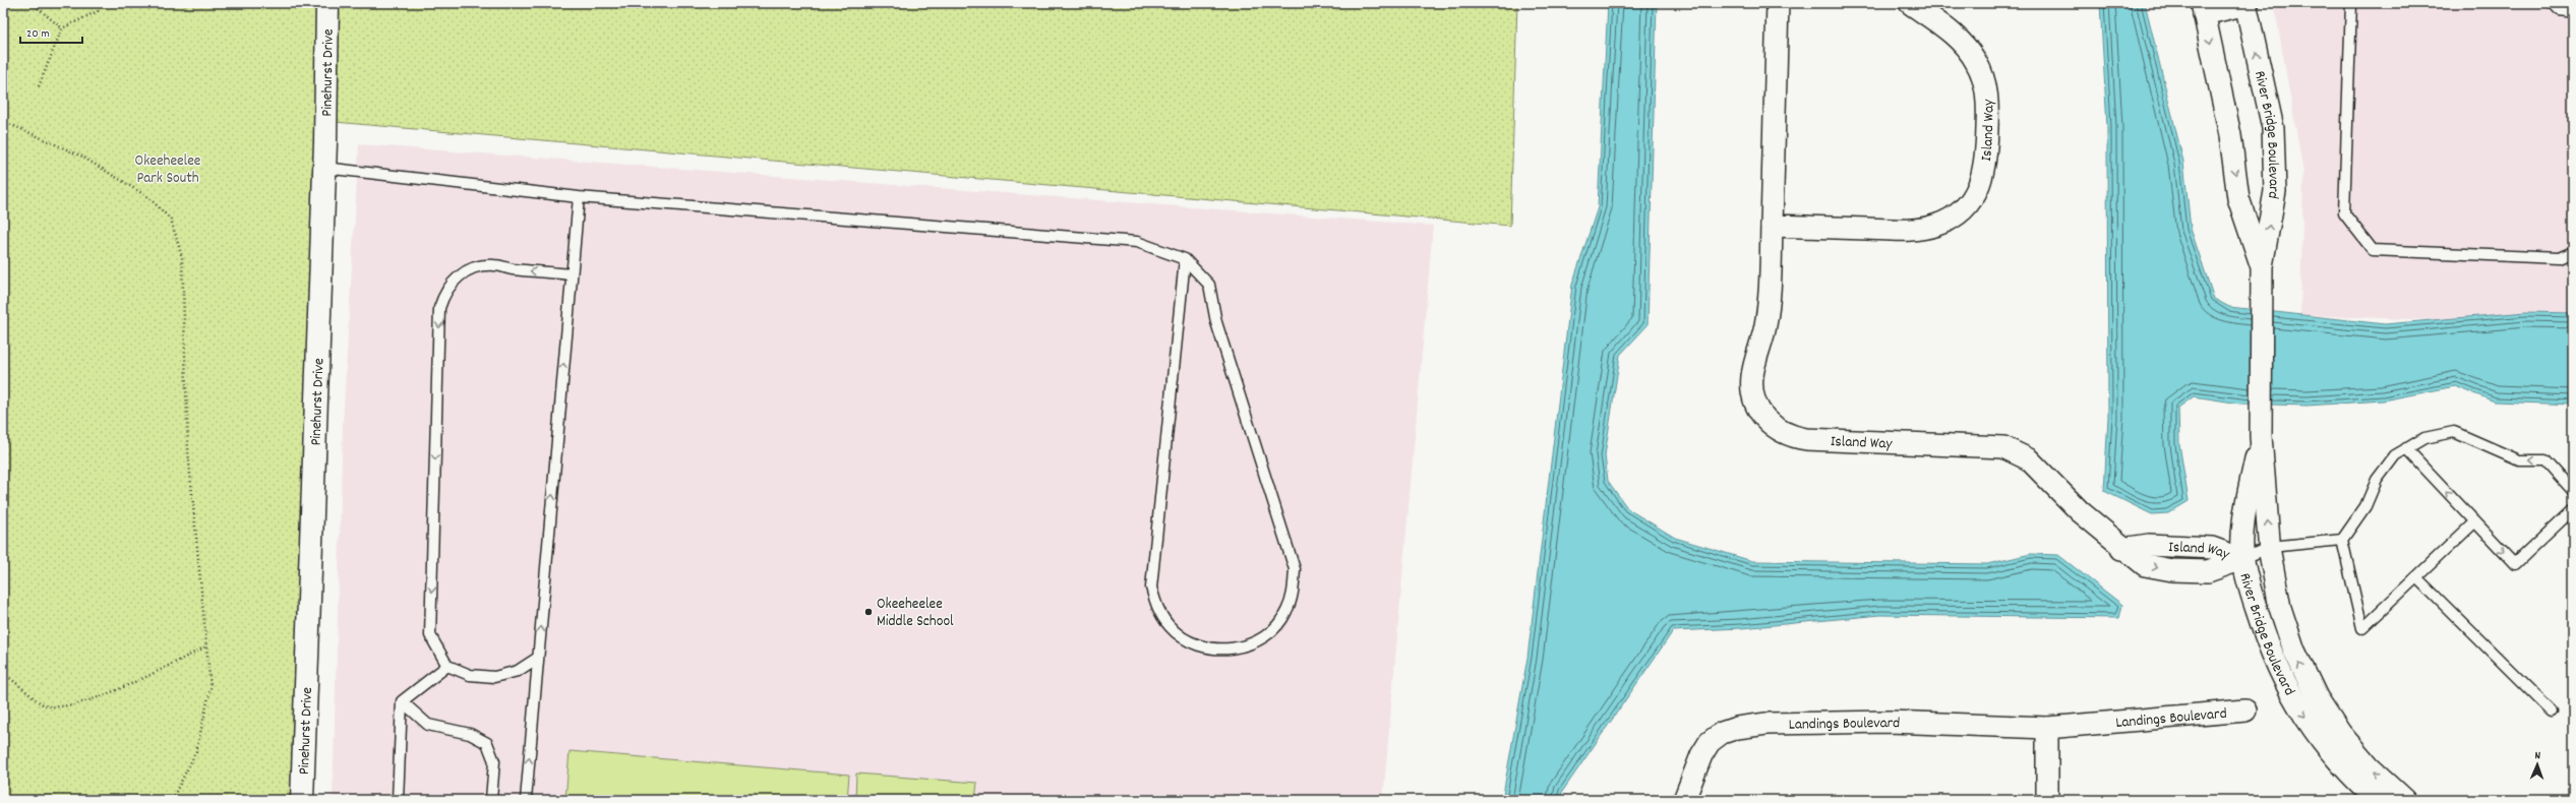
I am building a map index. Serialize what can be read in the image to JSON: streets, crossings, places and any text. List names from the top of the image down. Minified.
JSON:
{"streets":{"street":["Pinehurst Drive","Island Way","River Bridge Boulevard","Landings Boulevard"]},"crossings":[["Island Way","River Bridge Boulevard"]],"parks":["Okeeheelee Park South"],"places":["Okeeheelee Middle School"],"scale_bar":"20 m","north":"top"}
